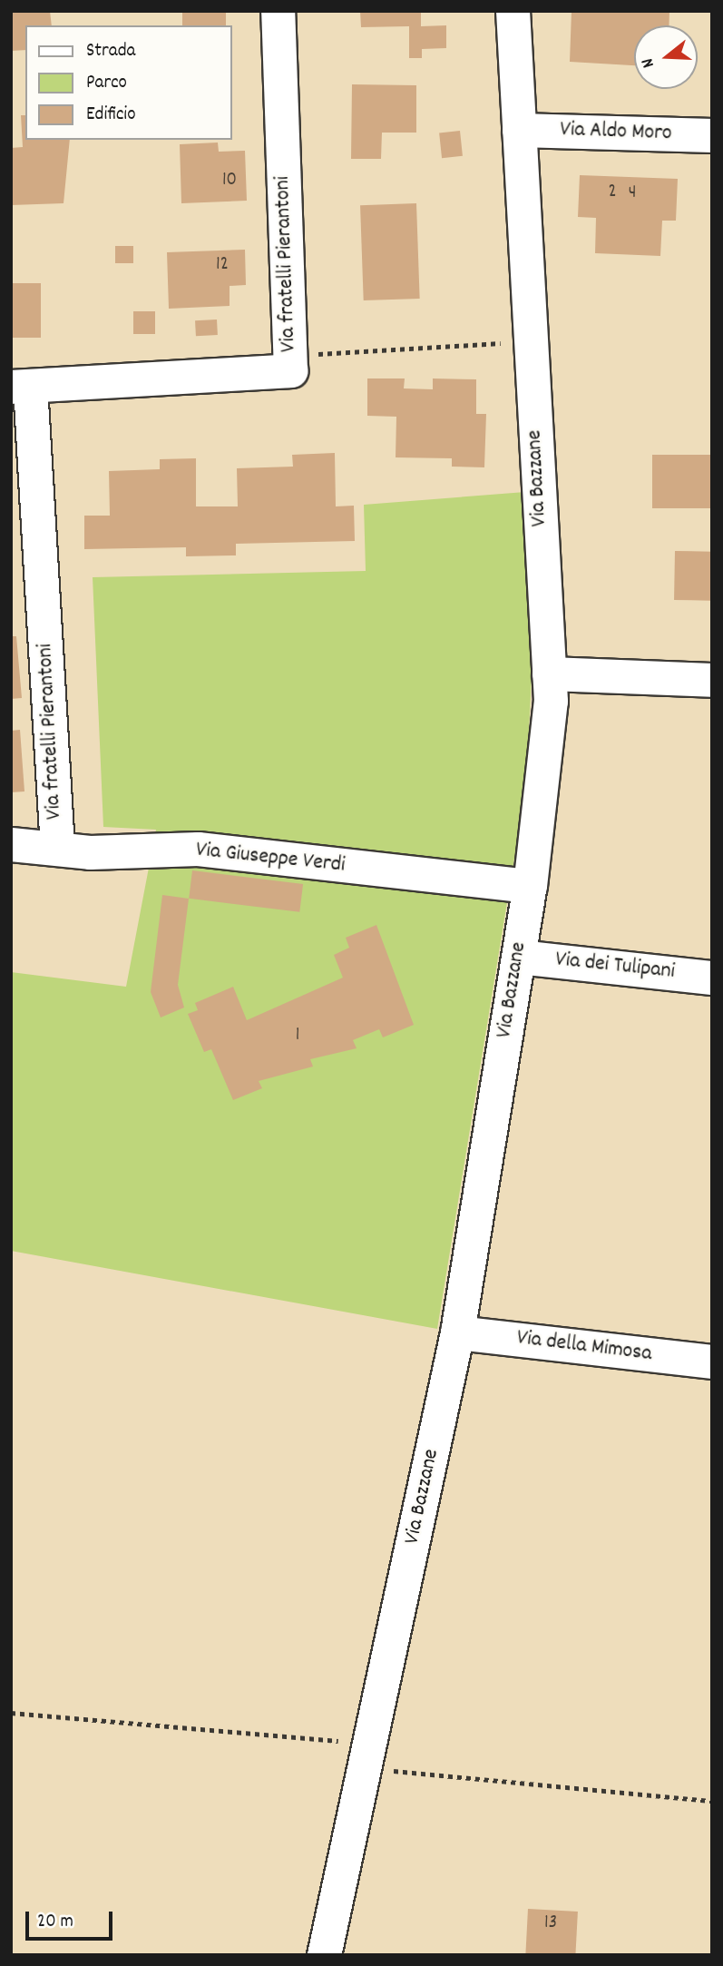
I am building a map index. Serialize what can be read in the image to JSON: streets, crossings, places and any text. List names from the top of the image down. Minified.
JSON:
{"streets":{"street":["Via Aldo Moro","Via fratelli Pierantoni","Via Bazzane","Via Giuseppe Verdi","Via dei Tulipani","Via della Mimosa"]},"crossings":[["Via Aldo Moro","Via Bazzane"],["Via fratelli Pierantoni","Via Giuseppe Verdi"],["Via Bazzane","Via Giuseppe Verdi"],["Via Bazzane","Via dei Tulipani"],["Via Bazzane","Via della Mimosa"]],"house_numbers":["10","2","4","12","1","13"],"legend":["Strada","Parco","Edificio"],"scale_bar":"20 m","north":"left"}
